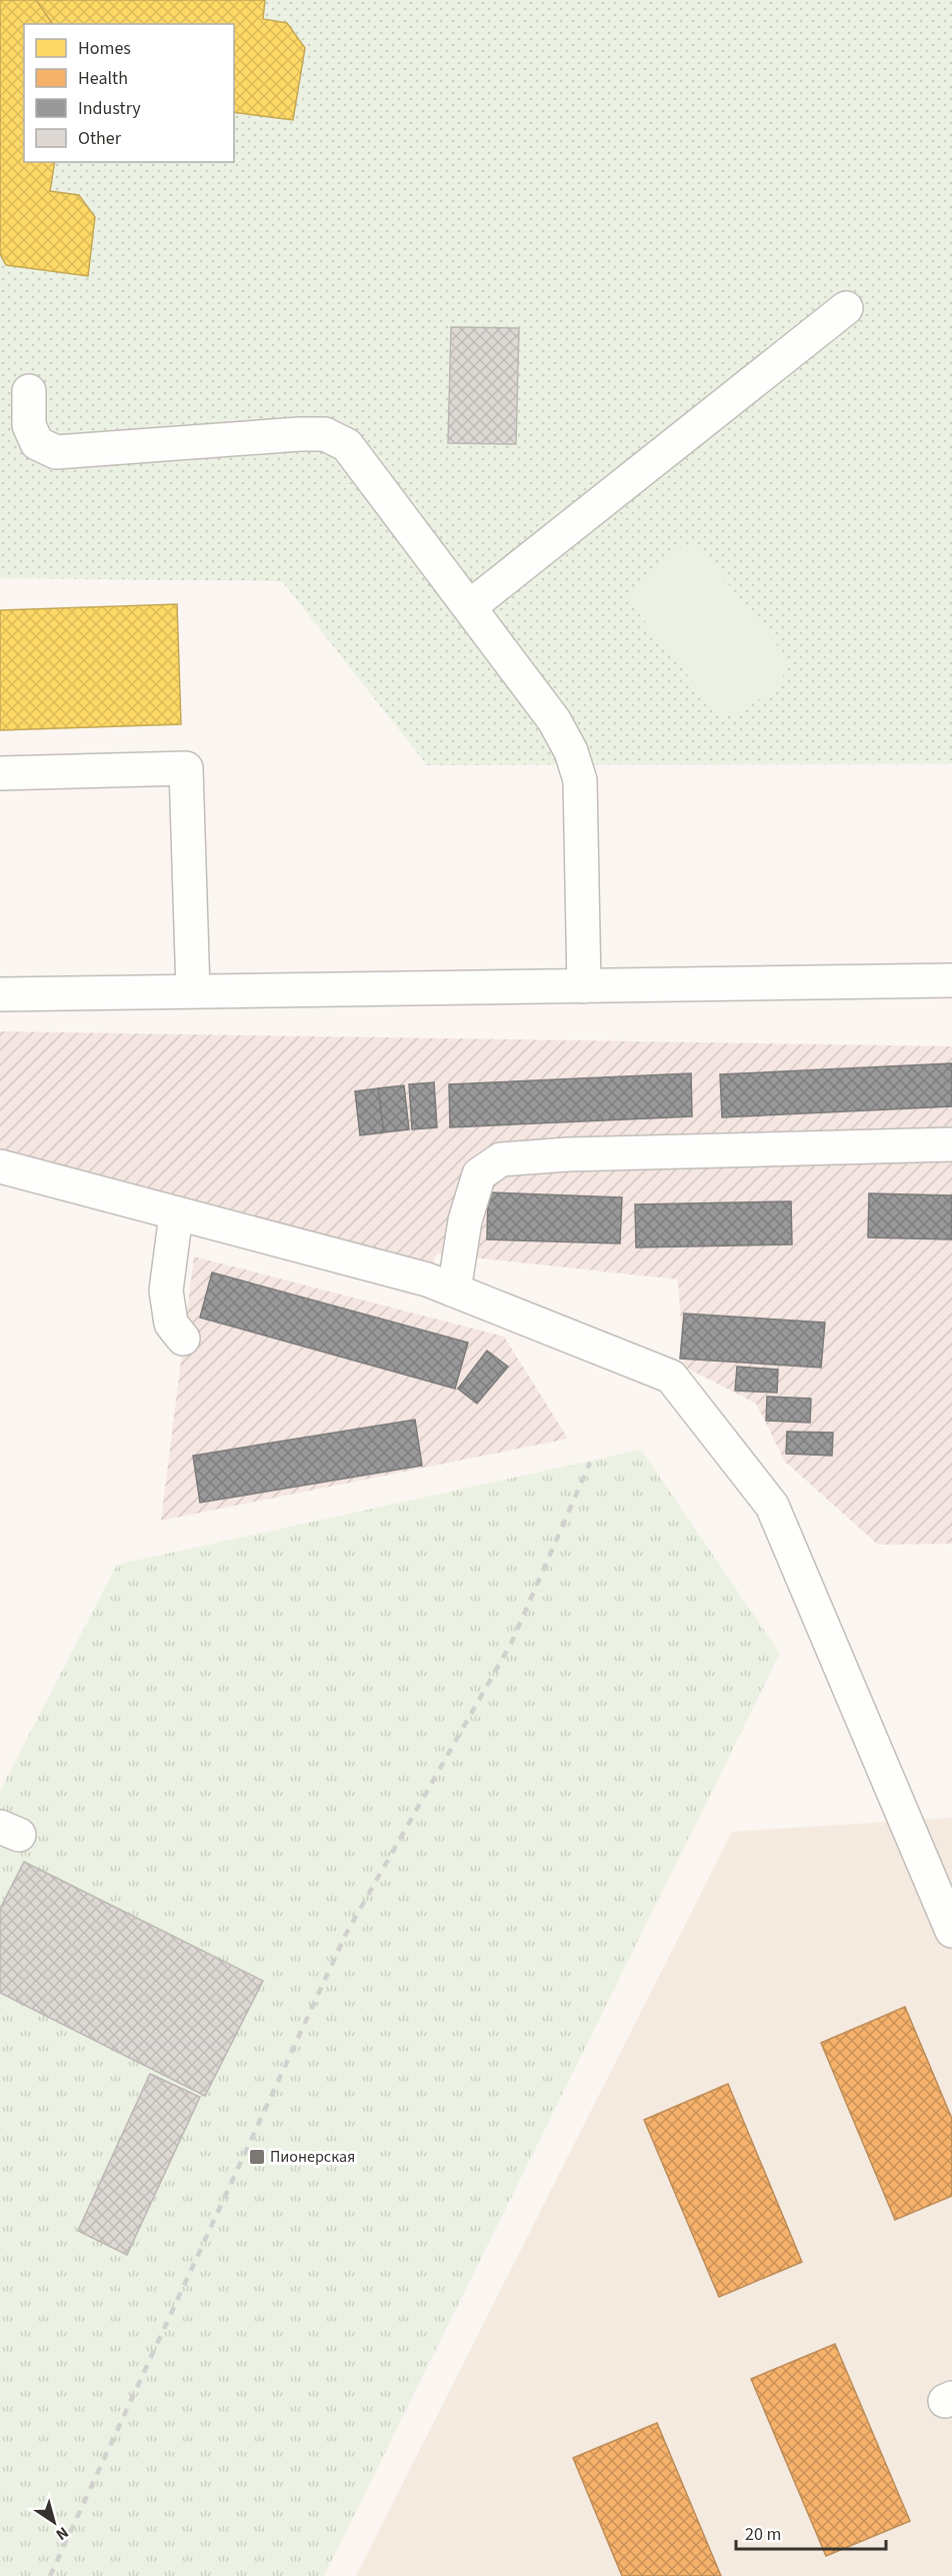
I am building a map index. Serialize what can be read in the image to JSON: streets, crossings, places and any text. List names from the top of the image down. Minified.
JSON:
{"places":{"transit":["Пионерская"]},"legend":["Homes","Health","Industry","Other"],"scale_bar":"20 m","north":"bottom right"}
